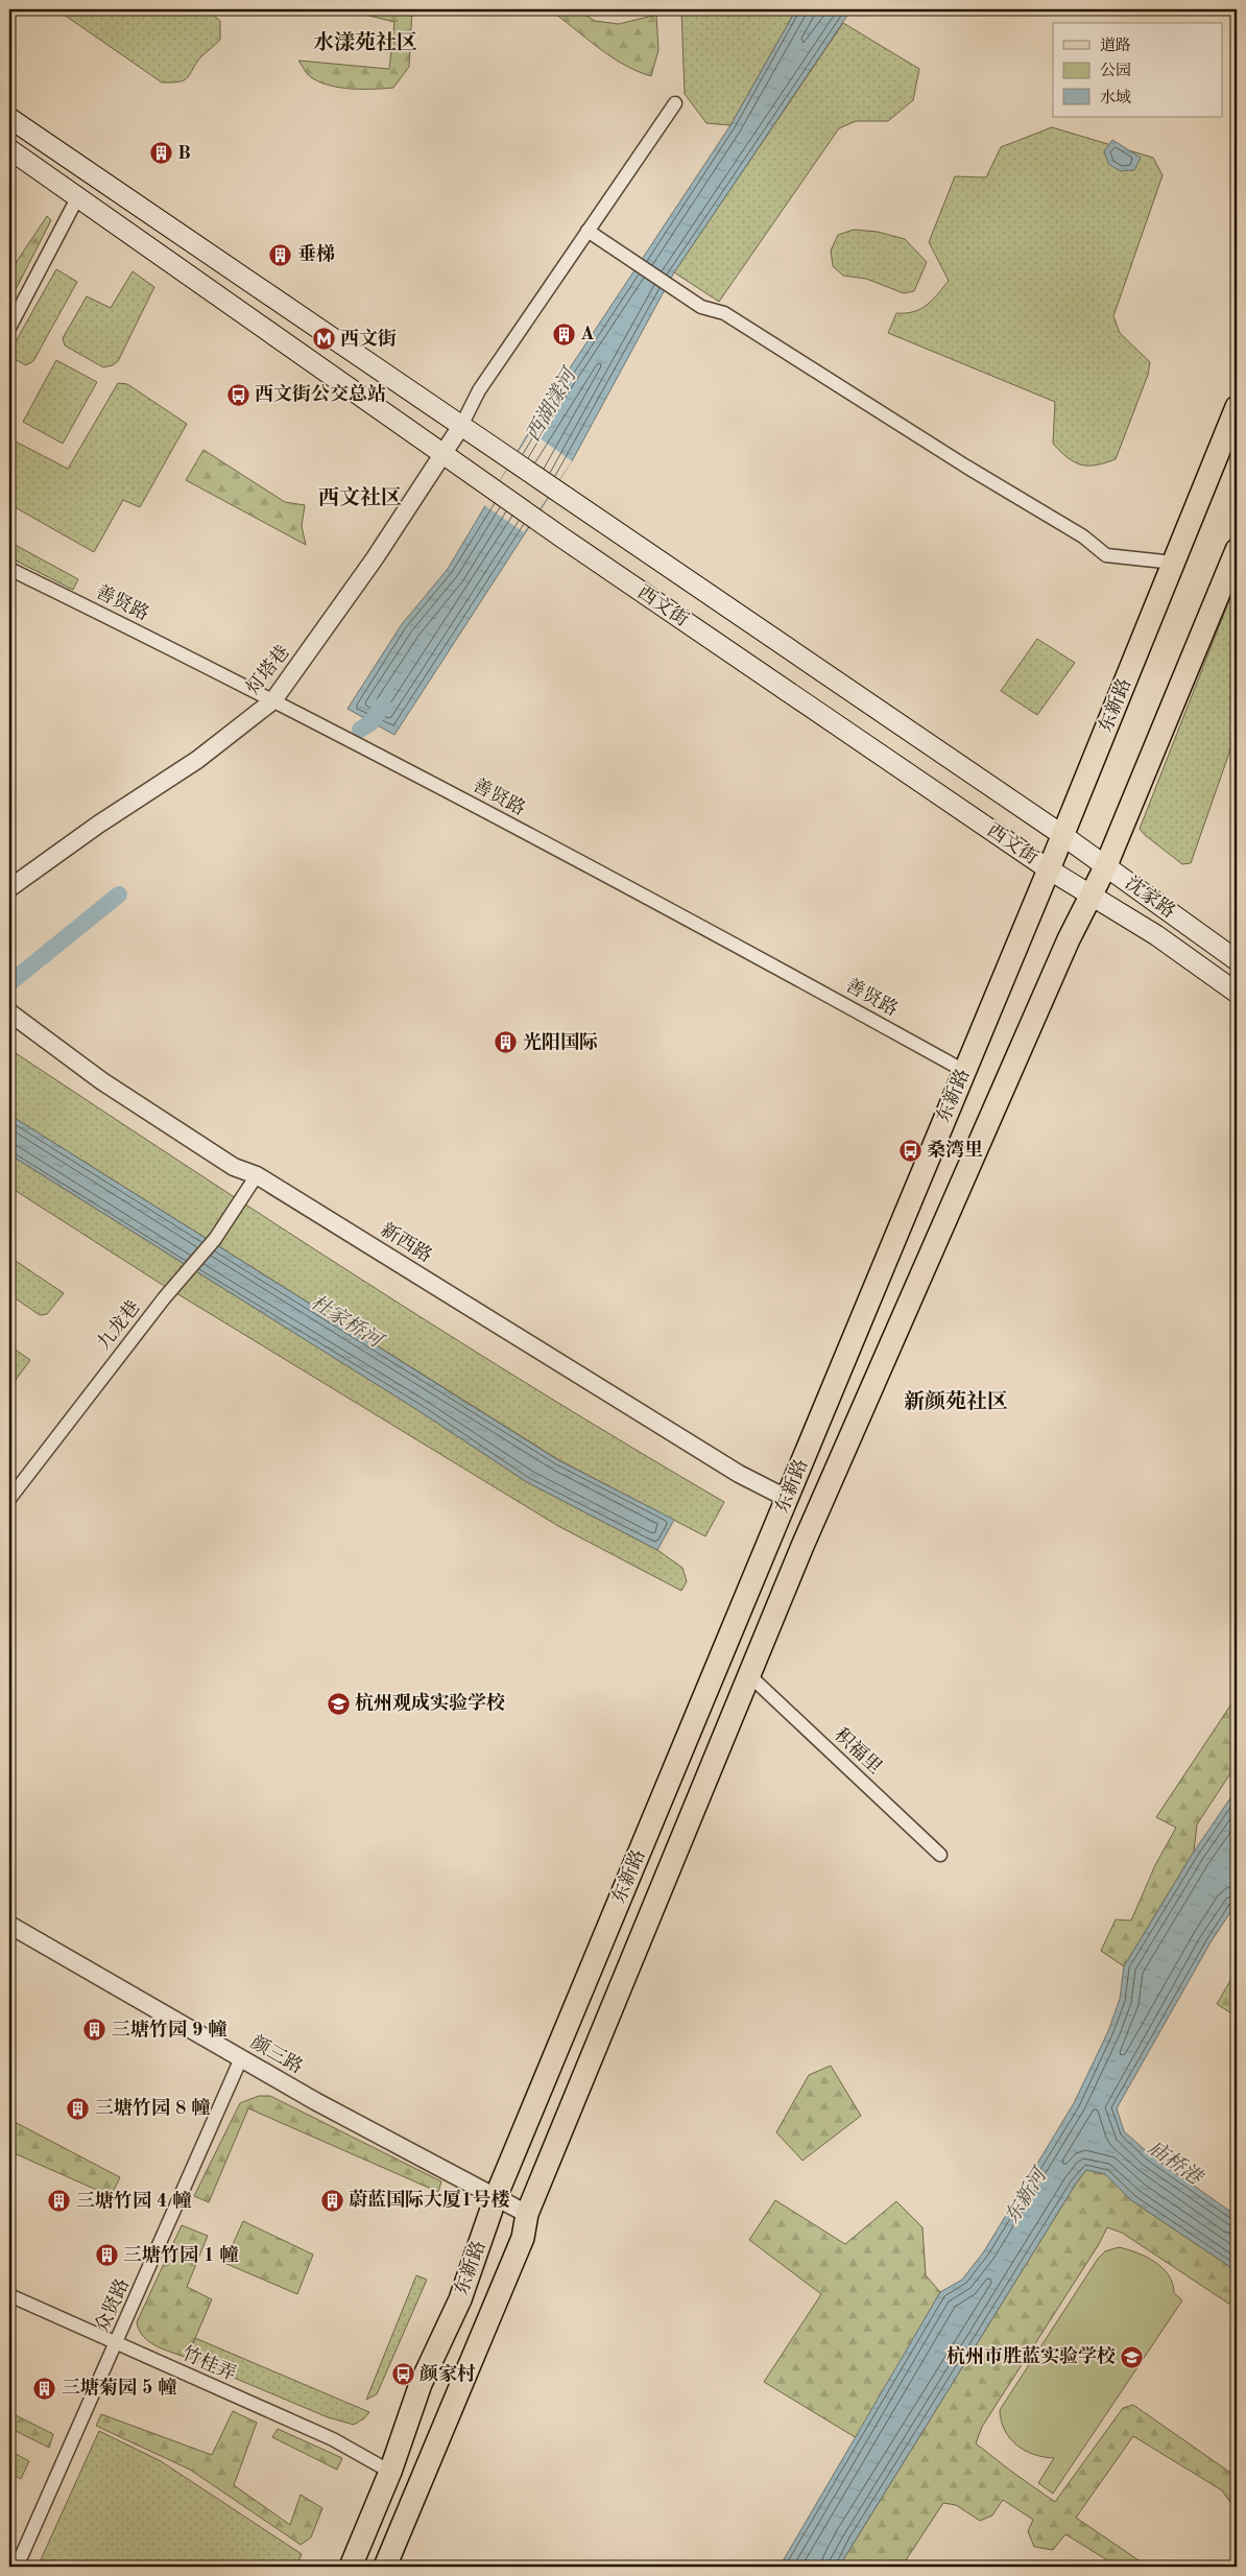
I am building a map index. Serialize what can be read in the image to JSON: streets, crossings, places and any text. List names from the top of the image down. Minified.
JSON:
{"streets":{"main road":["西文街","东新路","沈家路"],"street":["善贤路","灯塔巷","新西路","九龙巷","积福里","颜三路","众贤路","竹桂弄"]},"crossings":[["善贤路","灯塔巷"],["善贤路","东新路"],["西文街","灯塔巷"],["西文街","东新路"],["西文街","沈家路"],["东新路","沈家路"],["东新路","新西路"],["东新路","积福里"],["东新路","颜三路"],["东新路","竹桂弄"],["新西路","九龙巷"],["颜三路","众贤路"],["众贤路","竹桂弄"]],"districts":["水漾苑社区","西文社区","新颜苑社区"],"water":["西湖漾河","杜家桥河","庙桥港","东新河"],"places":{"building":["B","垂梯","A","光阳国际","三塘竹园 9 幢","三塘竹园 8 幢","蔚蓝国际大厦1号楼","三塘竹园 4 幢","三塘竹园 1 幢","三塘菊园 5 幢"],"metro station":["西文街"],"bus stop":["西文街公交总站","桑湾里","颜家村"],"school or university":["杭州观成实验学校","杭州市胜蓝实验学校"]},"legend":["道路","公园","水域"]}
